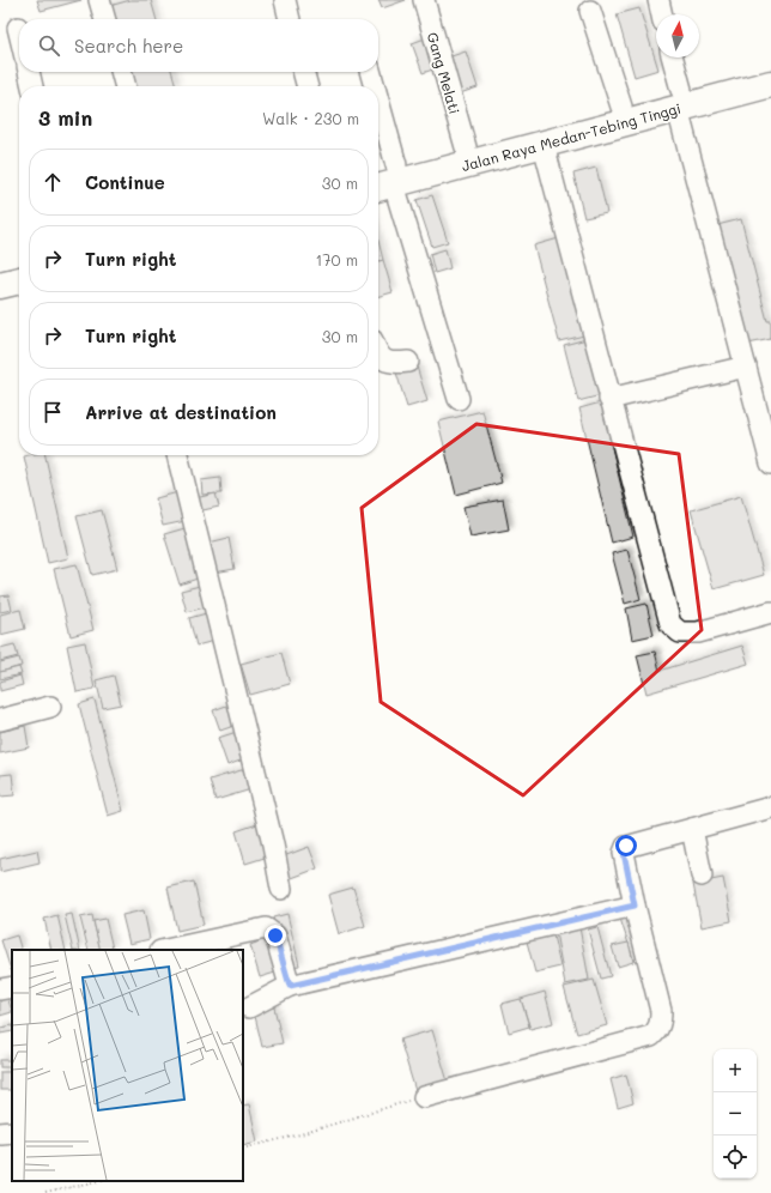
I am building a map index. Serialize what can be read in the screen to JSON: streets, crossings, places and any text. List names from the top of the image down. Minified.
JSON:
{"streets":{"highway":["Jalan Raya Medan-Tebing Tinggi"],"street":["Gang Melati"]},"crossings":[["Gang Melati","Jalan Raya Medan-Tebing Tinggi"]],"north":"top","page":{"search":"Search here","heading":["3 min","Walk · 230 m"],"list":[["Continue","30 m"],["Turn right","170 m"],["Turn right","30 m"],"Arrive at destination"],"map_buttons":["+","−"]}}
